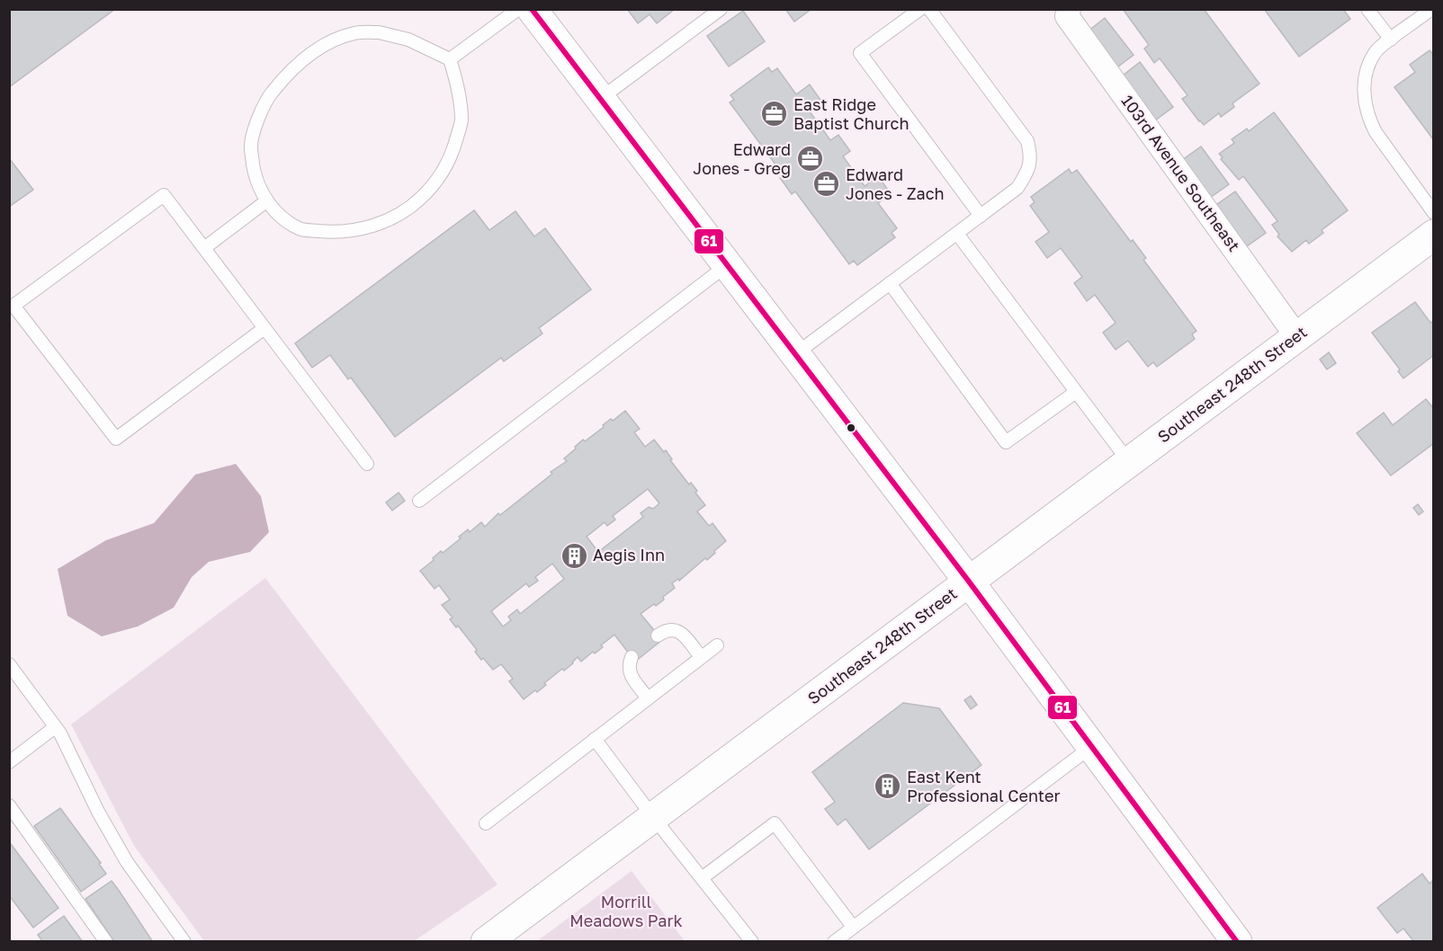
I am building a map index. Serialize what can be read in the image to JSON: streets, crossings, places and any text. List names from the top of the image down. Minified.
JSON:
{"streets":{"street":["103rd Avenue Southeast","Southeast 248th Street"]},"crossings":[["103rd Avenue Southeast","Southeast 248th Street"]],"parks":["Morrill Meadows Park"],"places":{"office":["East Ridge Baptist Church","Edward Jones - Greg","Edward Jones - Zach"],"building":["Aegis Inn","East Kent Professional Center"]},"lines":["transit line 61"]}
